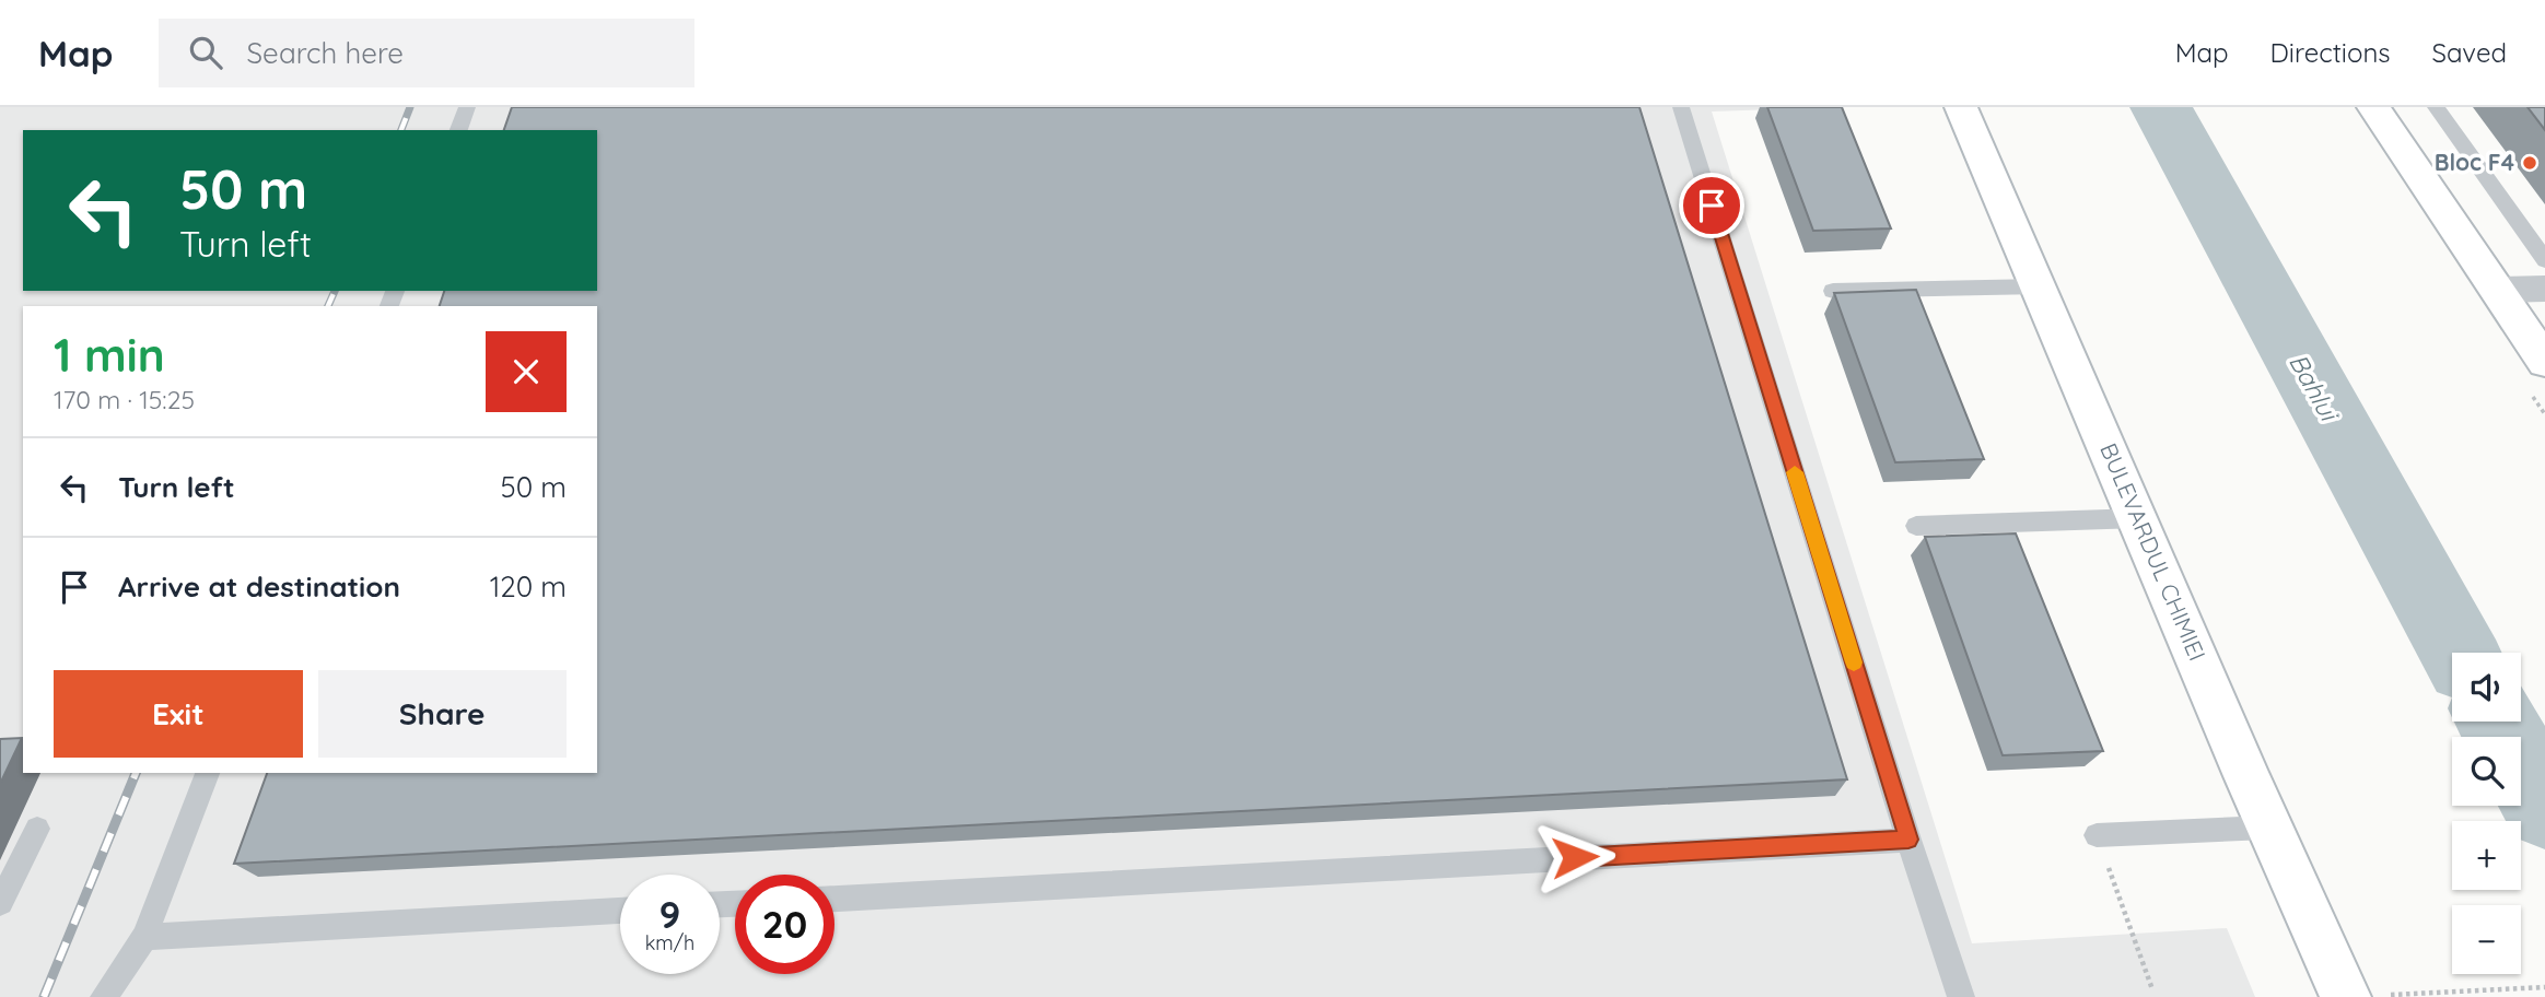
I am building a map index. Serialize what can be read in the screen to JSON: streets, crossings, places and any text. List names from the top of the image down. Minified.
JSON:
{"streets":{"main road":["BULEVARDUL CHIMIEI"]},"water":["Bahlui"],"places":["Bloc F4"],"page":{"header":"Map","search":"Search here","nav":["Map","Directions","Saved"],"turn":["50 m","Turn left"],"heading":["1 min","170 m · 15:25"],"list":[{"name":"Turn left","value":"50 m"},{"name":"Arrive at destination","value":"120 m"}],"map_buttons":["+","−"],"buttons":["Exit","Share"],"speed":"9 km/h","limit":"20"}}
